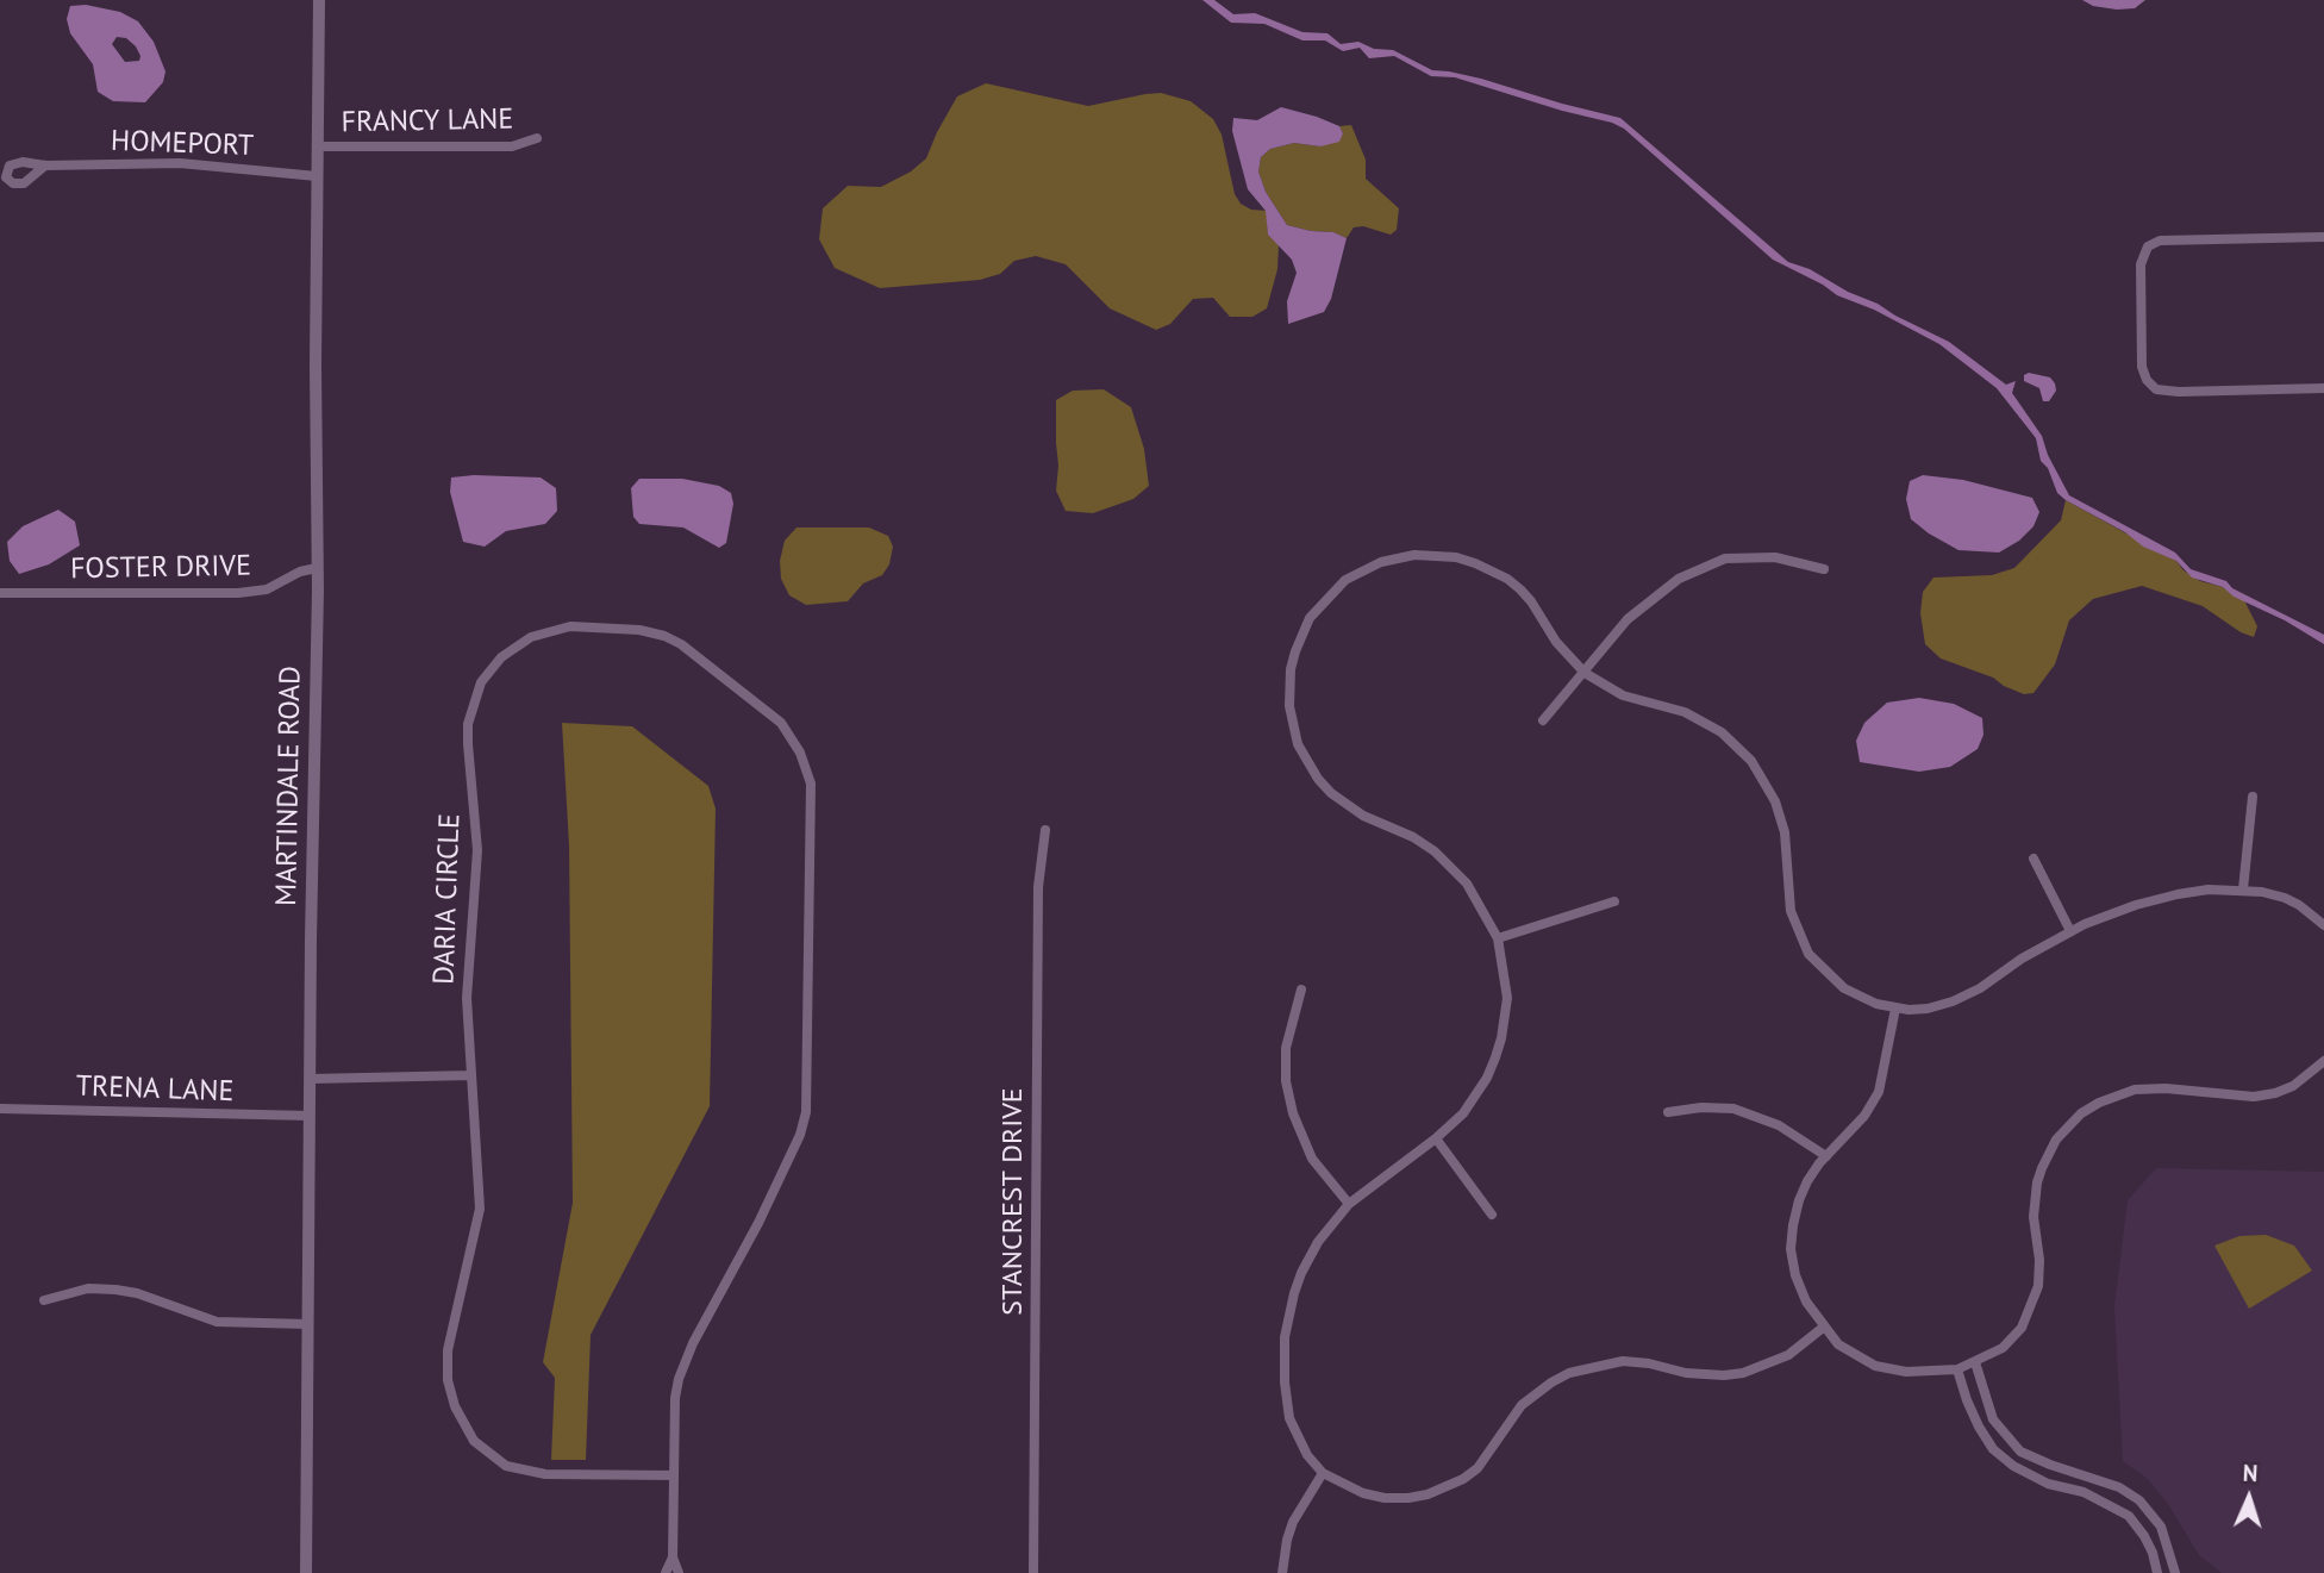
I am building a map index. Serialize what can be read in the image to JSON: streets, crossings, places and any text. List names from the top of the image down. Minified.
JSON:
{"streets":{"street":["FRANCY LANE","HOMEPORT","FOSTER DRIVE","MARTINDALE ROAD","DARIA CIRCLE","TRENA LANE","STANCREST DRIVE"]},"crossings":[["FRANCY LANE","MARTINDALE ROAD"],["HOMEPORT","MARTINDALE ROAD"],["FOSTER DRIVE","MARTINDALE ROAD"],["MARTINDALE ROAD","TRENA LANE"]],"north":"top"}
